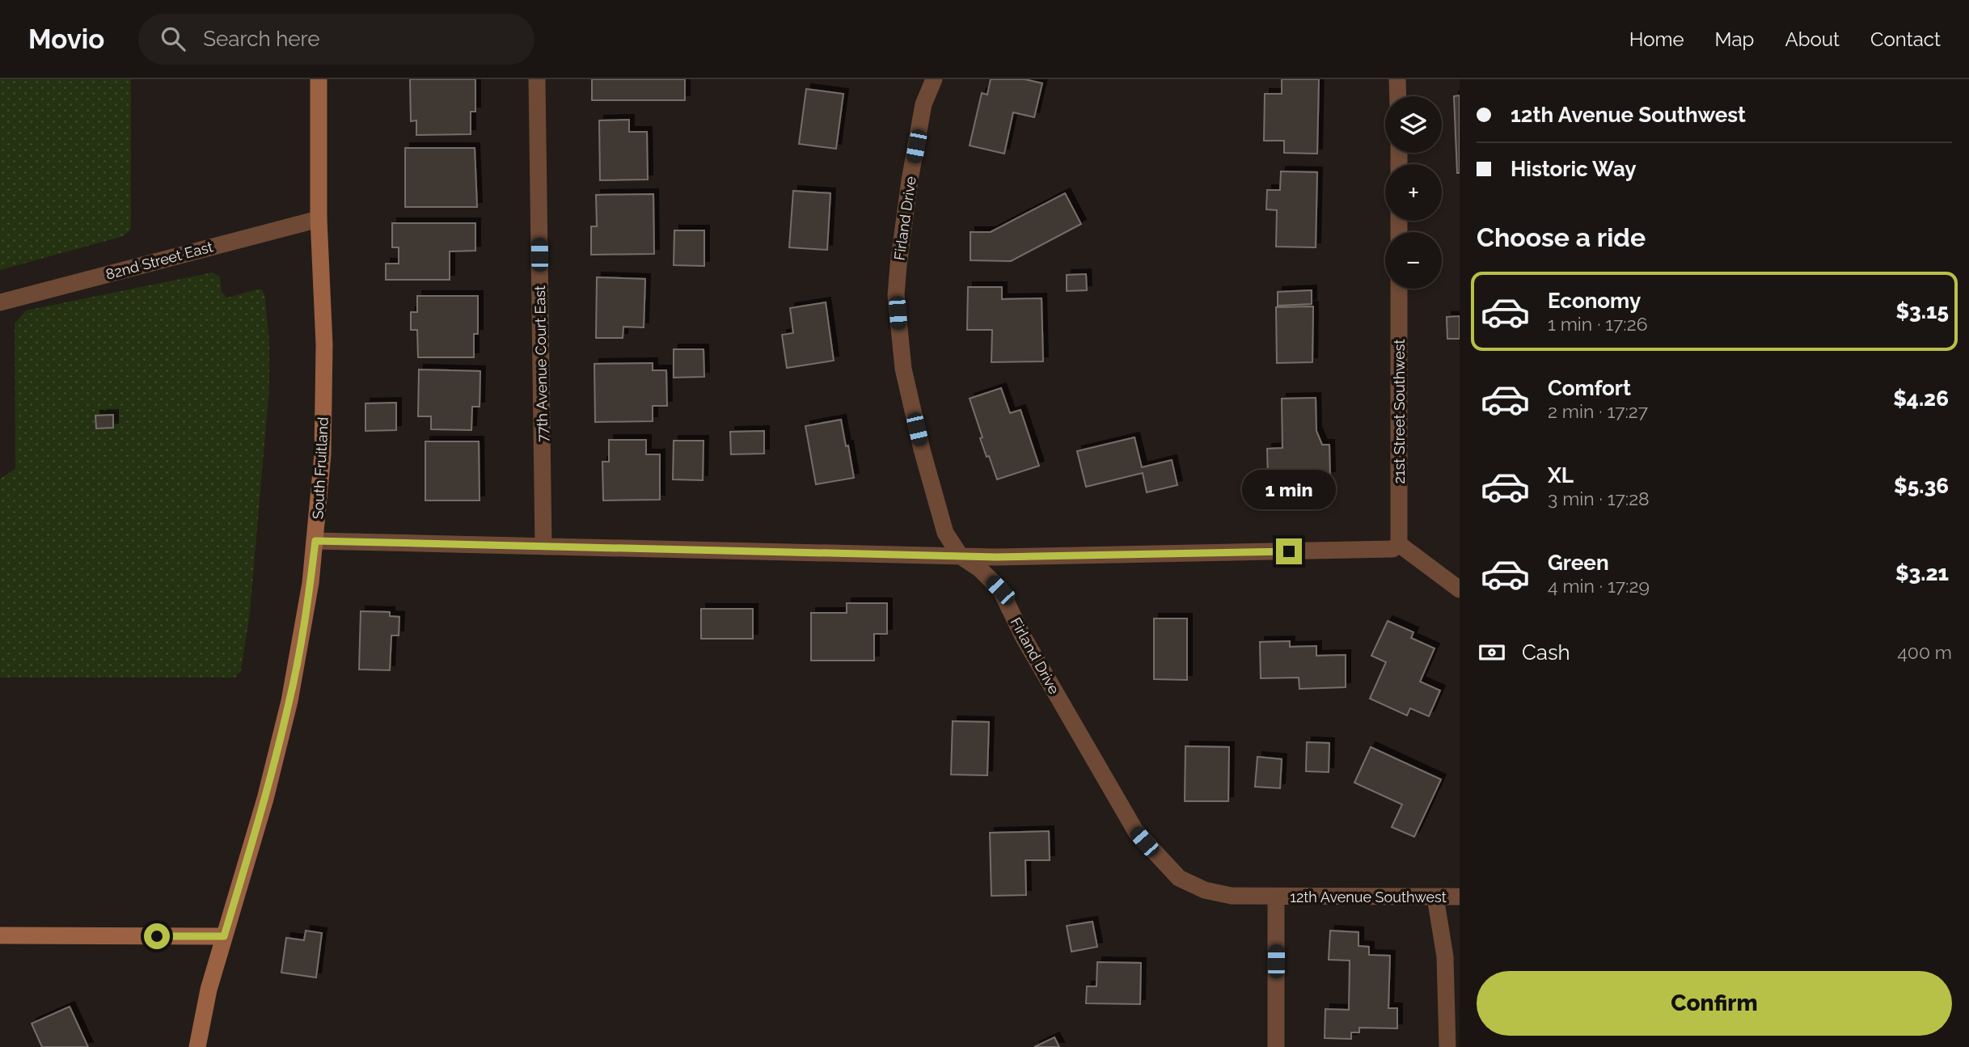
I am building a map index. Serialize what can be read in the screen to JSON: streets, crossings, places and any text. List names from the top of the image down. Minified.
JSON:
{"streets":{"street":["Firland Drive","82nd Street East","77th Avenue Court East","21st Street Southwest","South Fruitland","12th Avenue Southwest"]},"crossings":[["Firland Drive","12th Avenue Southwest"],["82nd Street East","South Fruitland"]],"page":{"header":"Movio","search":"Search here","nav":["Home","Map","About","Contact"],"banner":["12th Avenue Southwest","Historic Way"],"map_buttons":["+","−"],"heading":"Choose a ride","list":[{"name":"Economy","note":"1 min · 17:26","value":"$3.15"},{"name":"Comfort","note":"2 min · 17:27","value":"$4.26"},{"name":"XL","note":"3 min · 17:28","value":"$5.36"},{"name":"Green","note":"4 min · 17:29","value":"$3.21"}],"bubble":"1 min","pay":["Cash","400 m"],"buttons":"Confirm"}}
